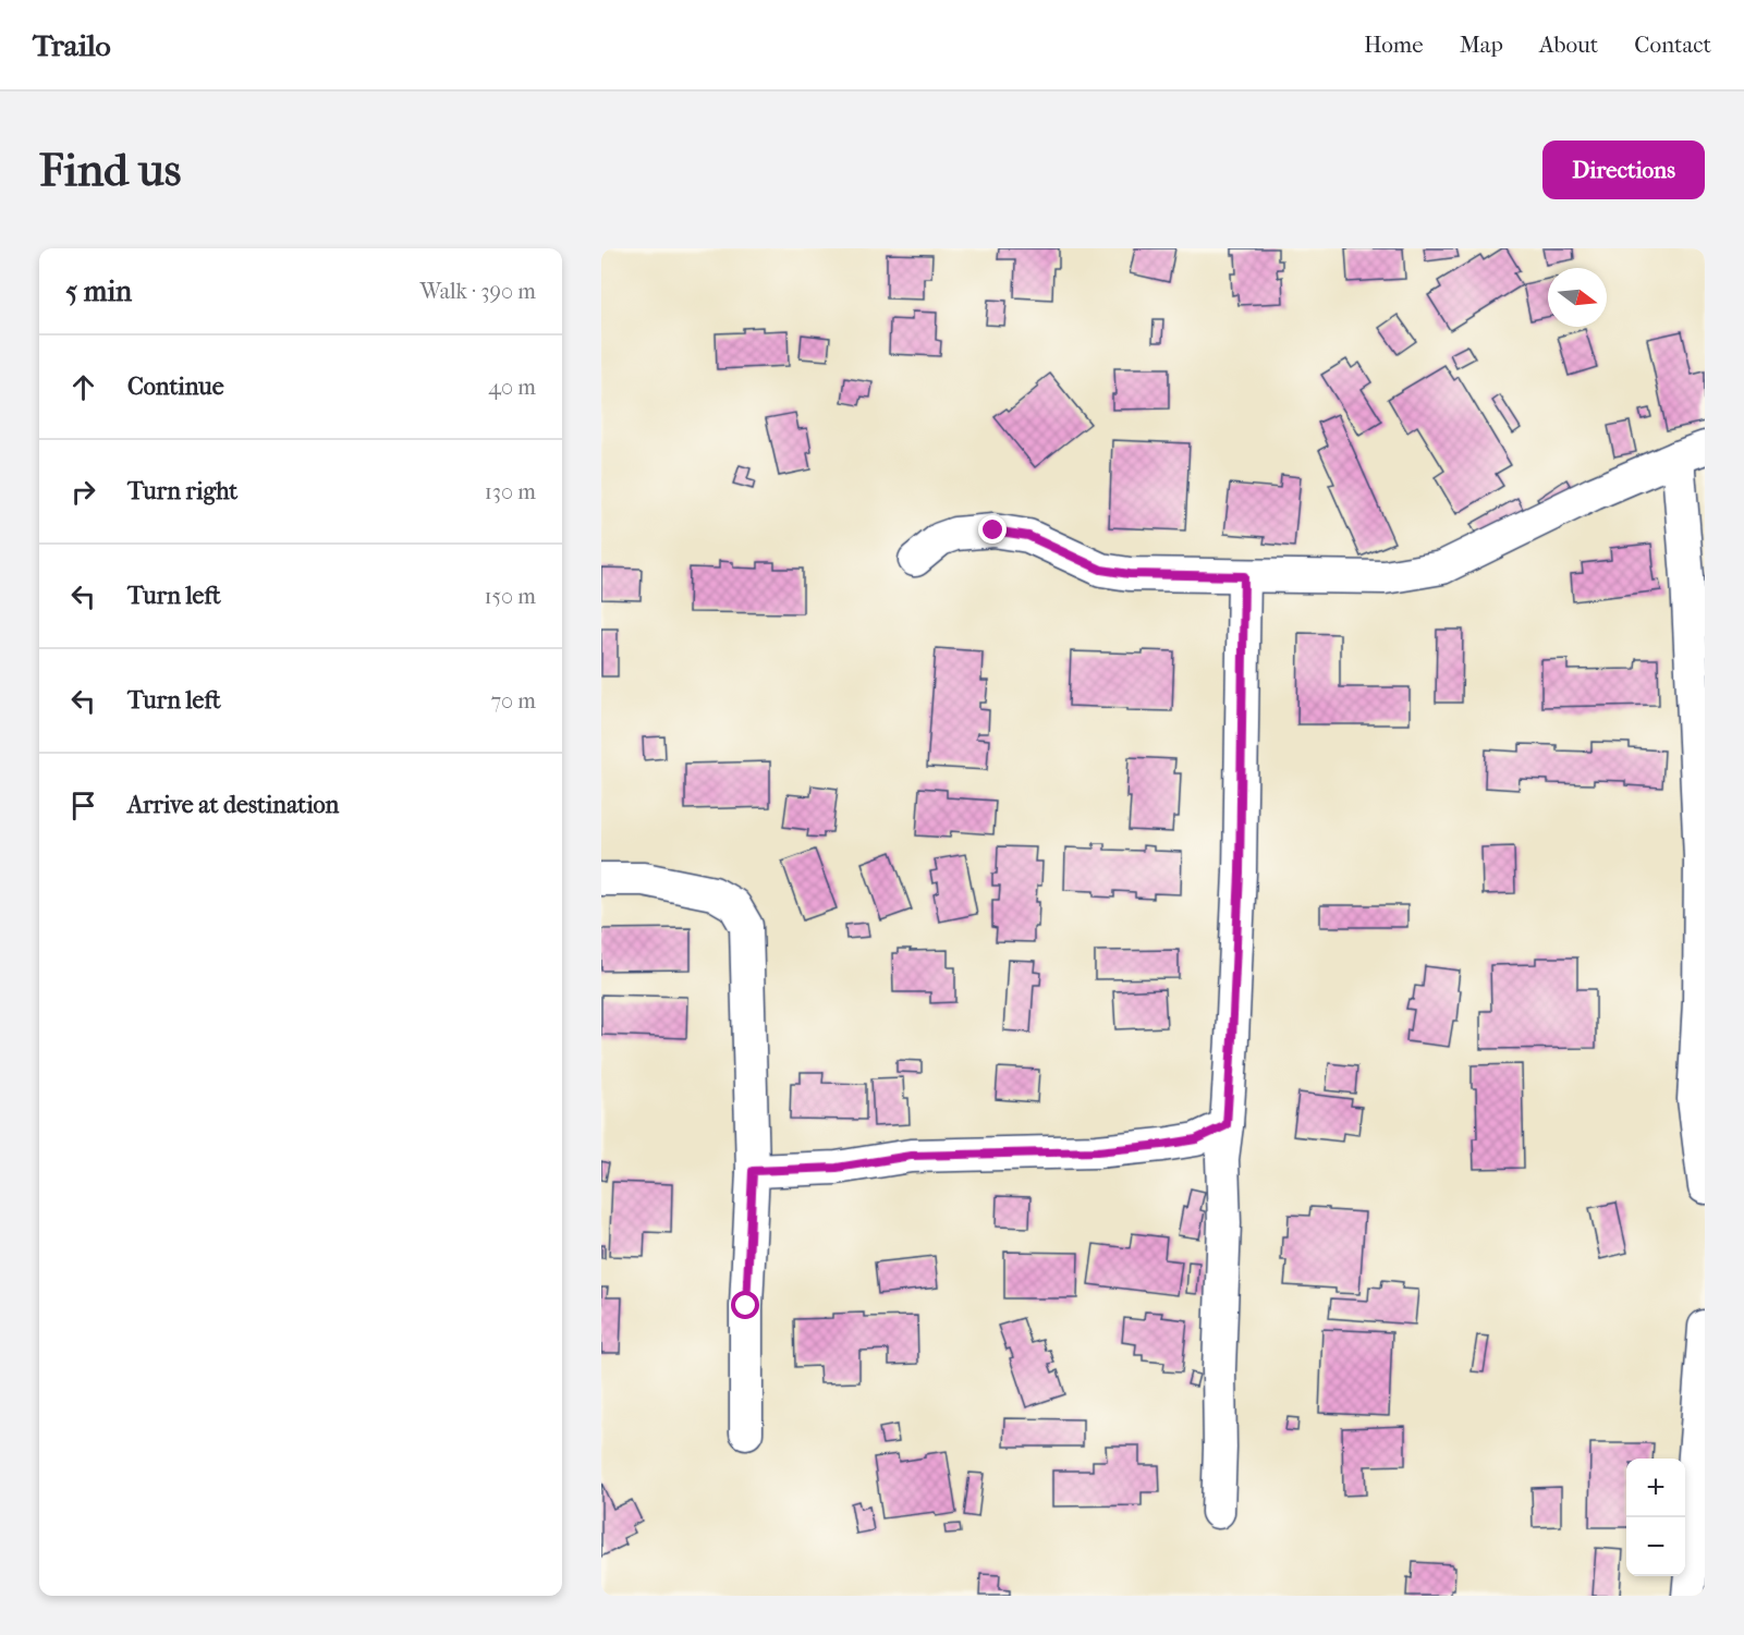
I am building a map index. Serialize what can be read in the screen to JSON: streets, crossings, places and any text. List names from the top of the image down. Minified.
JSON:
{"north":"right","page":{"header":"Trailo","nav":["Home","Map","About","Contact"],"buttons":"Directions","title":"Find us","heading":["5 min","Walk · 390 m"],"list":[["Continue","40 m"],["Turn right","130 m"],["Turn left","150 m"],["Turn left","70 m"],"Arrive at destination"],"map_buttons":["+","−"]}}
